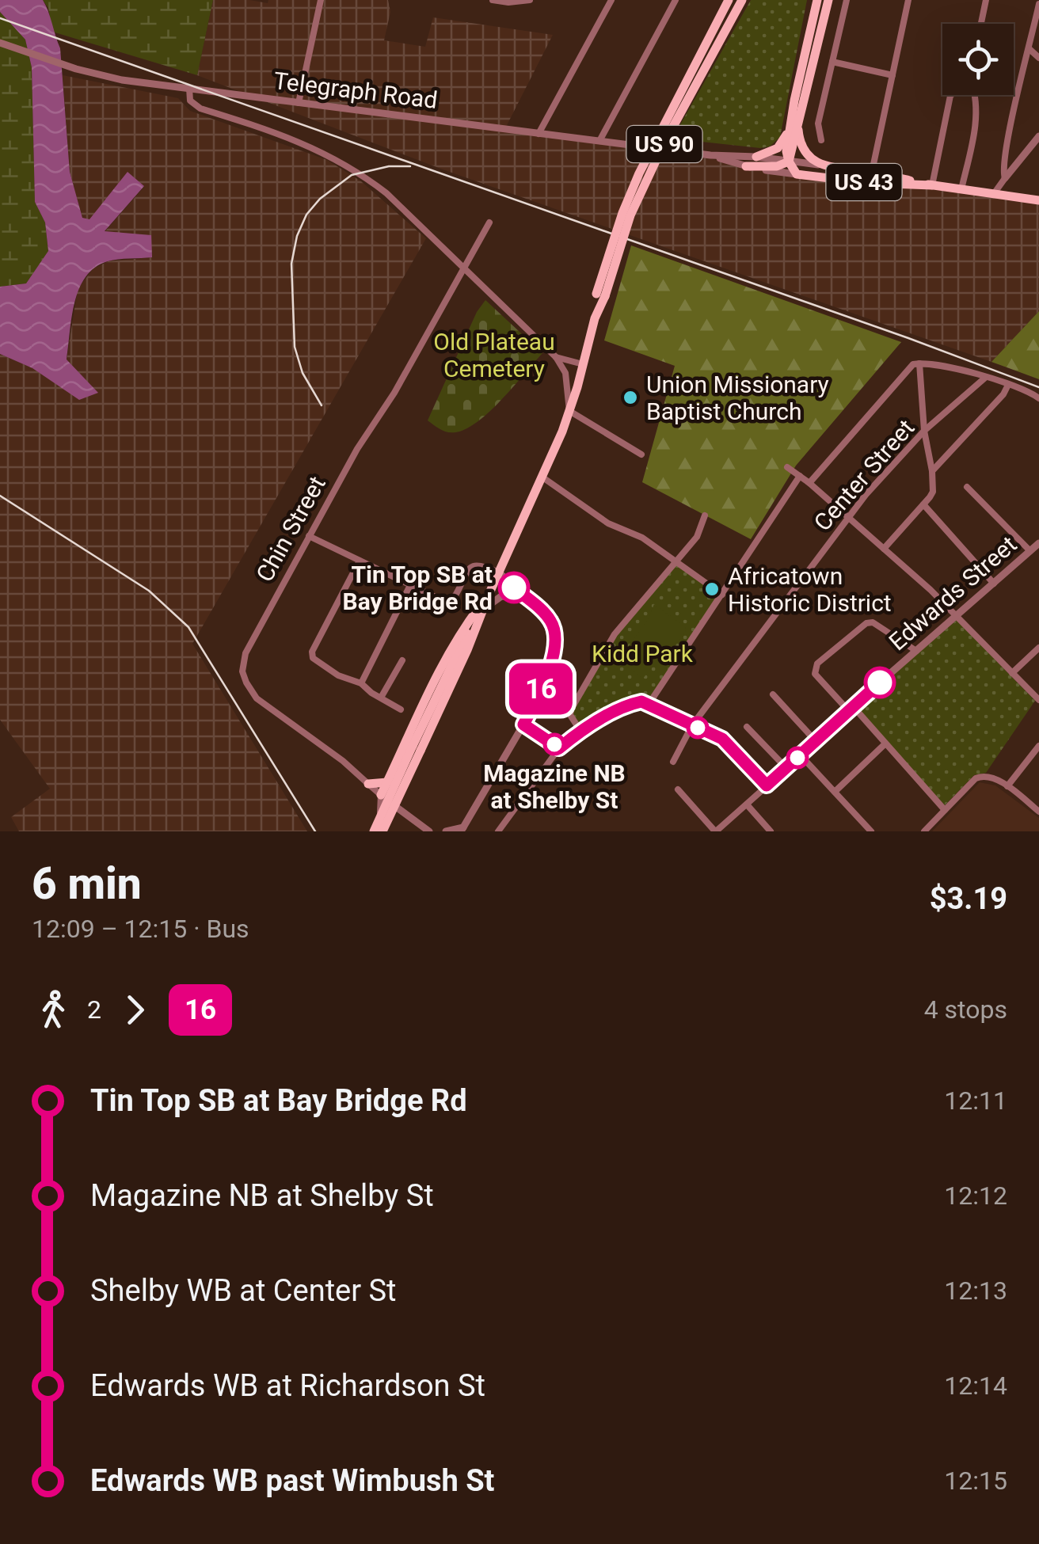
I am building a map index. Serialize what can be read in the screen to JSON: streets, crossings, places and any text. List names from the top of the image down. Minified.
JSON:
{"streets":{"main road":["Telegraph Road","US 90","US 43"],"street":["Center Street","Chin Street","Edwards Street"]},"parks":["Old Plateau Cemetery","Kidd Park"],"places":["Union Missionary Baptist Church","Tin Top SB at Bay Bridge Rd","Africatown Historic District","Magazine NB at Shelby St"],"lines":["bus line 16"],"page":{"on_map":"16","heading":["6 min","12:09 – 12:15 · Bus","$3.19"],"legs":["2","16","4 stops"],"list":[{"name":"Tin Top SB at Bay Bridge Rd","value":"12:11"},{"name":"Magazine NB at Shelby St","value":"12:12"},{"name":"Shelby WB at Center St","value":"12:13"},{"name":"Edwards WB at Richardson St","value":"12:14"},{"name":"Edwards WB past Wimbush St","value":"12:15"}]}}
